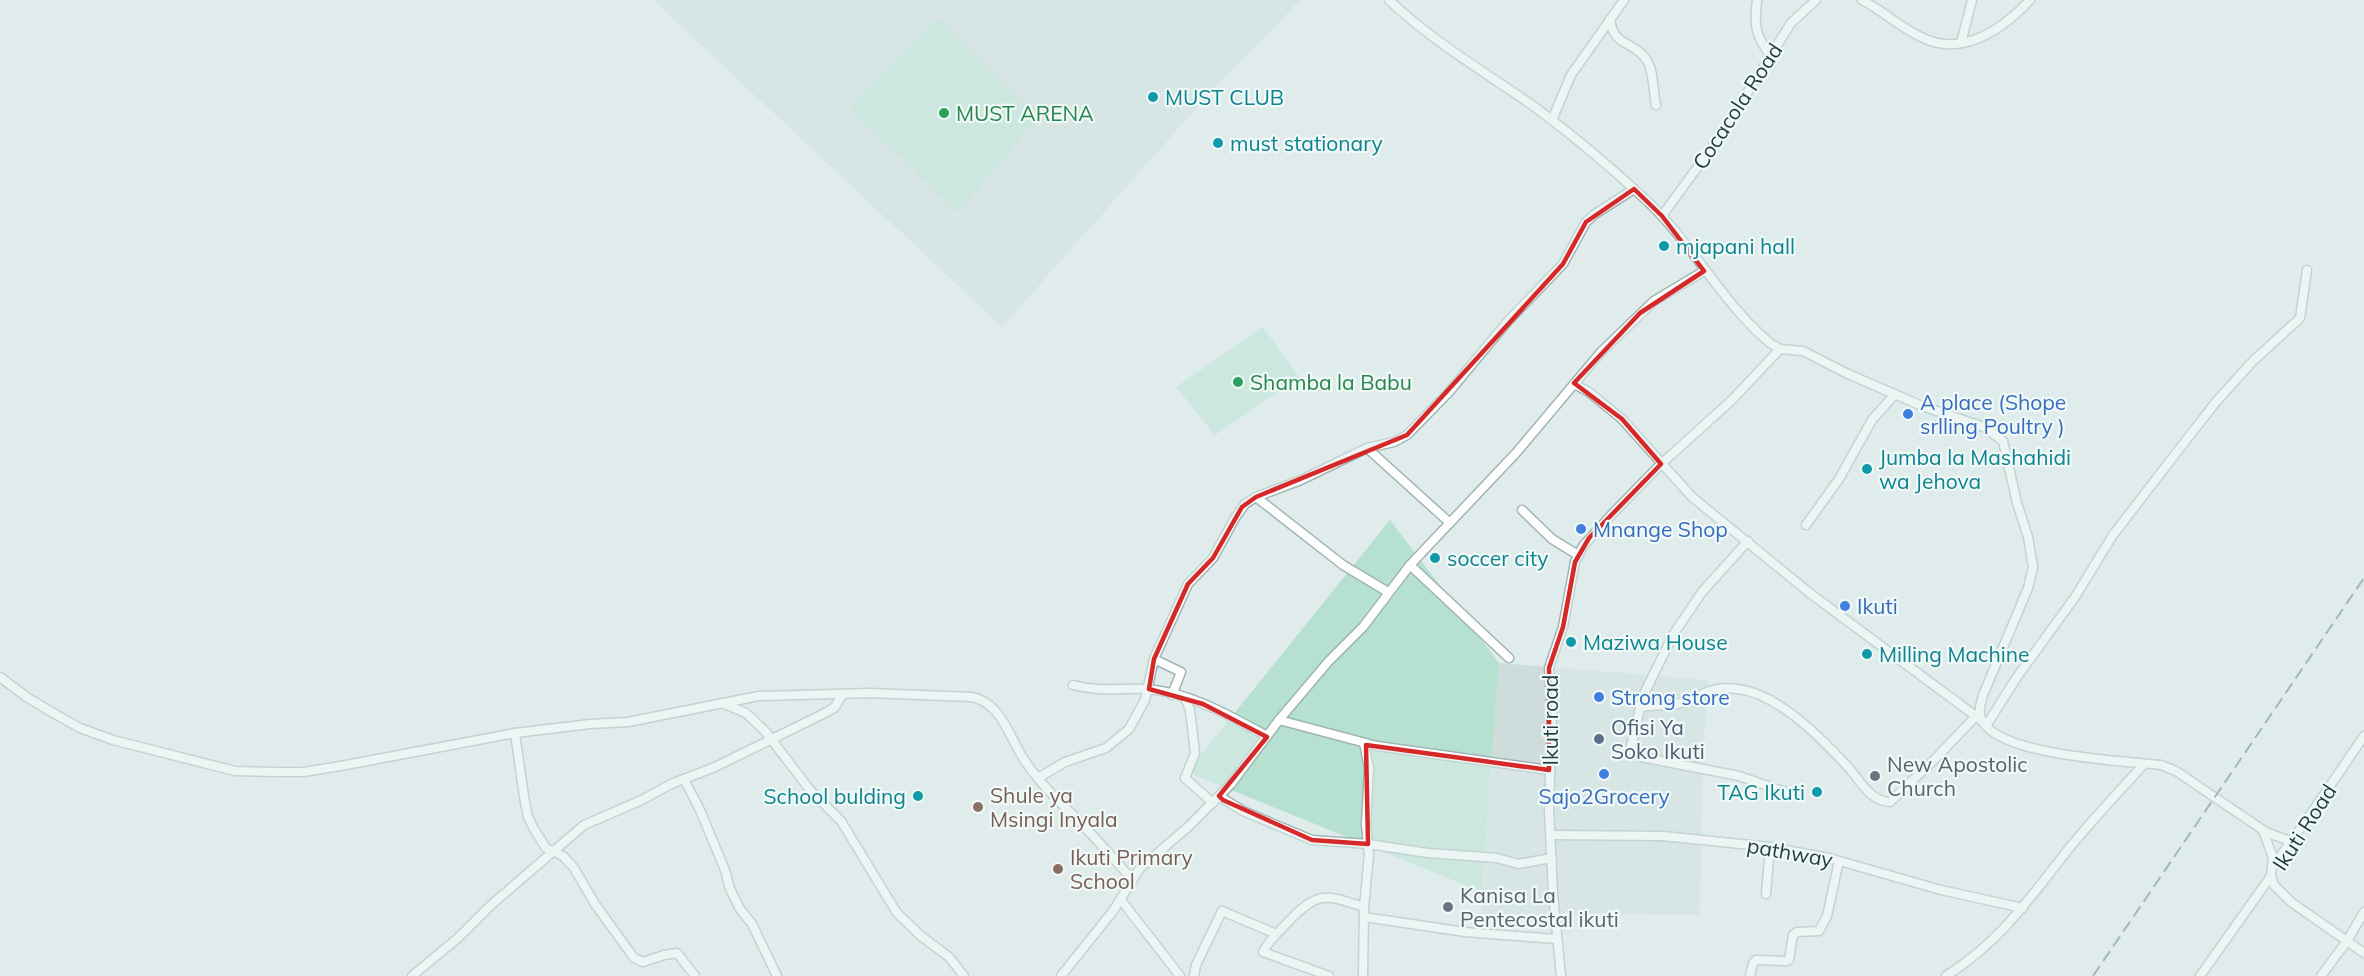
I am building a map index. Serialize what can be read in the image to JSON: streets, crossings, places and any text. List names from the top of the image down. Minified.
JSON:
{"streets":{"street":["Cocacola Road","Ikuti road","Ikuti Road","pathway"]},"crossings":[["Ikuti road","pathway"]],"places":["MUST CLUB","MUST ARENA","must stationary","mjapani hall","Shamba la Babu","A place (Shope srlling Poultry )","Jumba la Mashahidi wa Jehova","Mnange Shop","soccer city","Ikuti","Maziwa House","Milling Machine","Strong store","Ofisi Ya Soko Ikuti","Sajo2Grocery","New Apostolic Church","TAG Ikuti","School bulding","Shule ya Msingi Inyala","Ikuti Primary School","Kanisa La Pentecostal ikuti"]}
